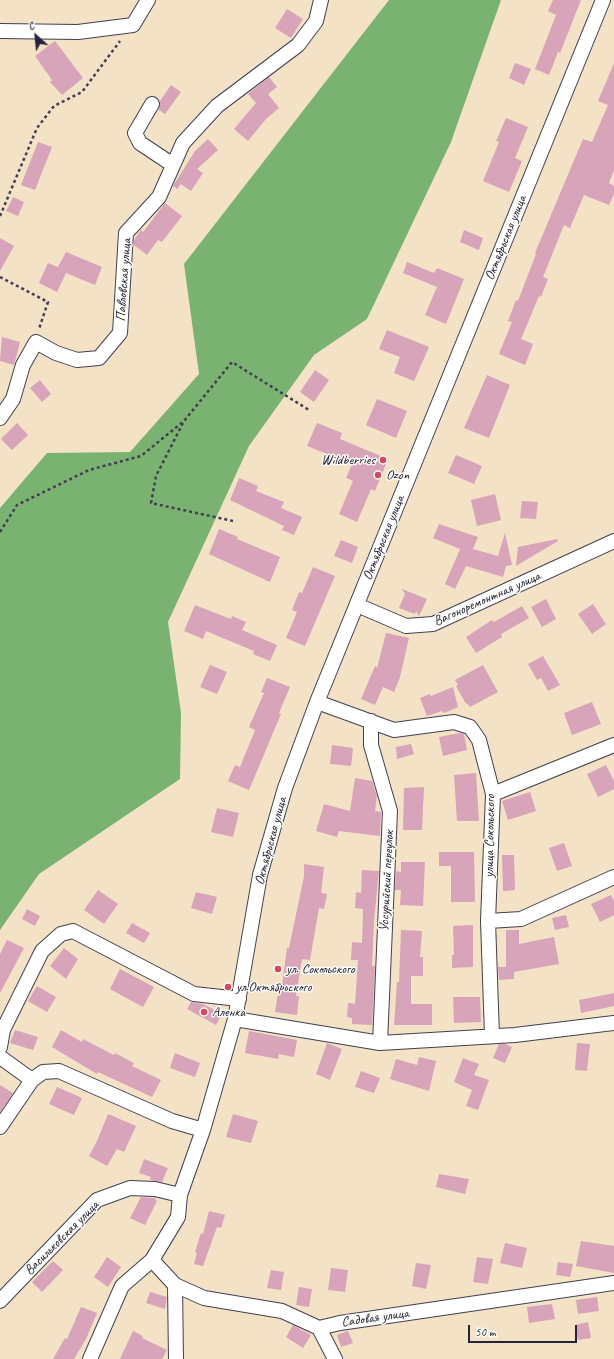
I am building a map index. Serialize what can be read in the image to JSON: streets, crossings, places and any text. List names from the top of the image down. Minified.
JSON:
{"streets":{"street":["Октябрьская улица","Павловская улица","Вагоноремонтная улица","улица Сокольского","Уссурийский переулок","Васильковская улица","Садовая улица"]},"crossings":[["Октябрьская улица","Вагоноремонтная улица"],["Октябрьская улица","улица Сокольского"],["Октябрьская улица","Васильковская улица"],["улица Сокольского","Уссурийский переулок"]],"places":["Wildberries","Ozon","ул. Сокольского","ул.Октябрьского","Аленка"],"scale_bar":"50 m","north":"top left"}
